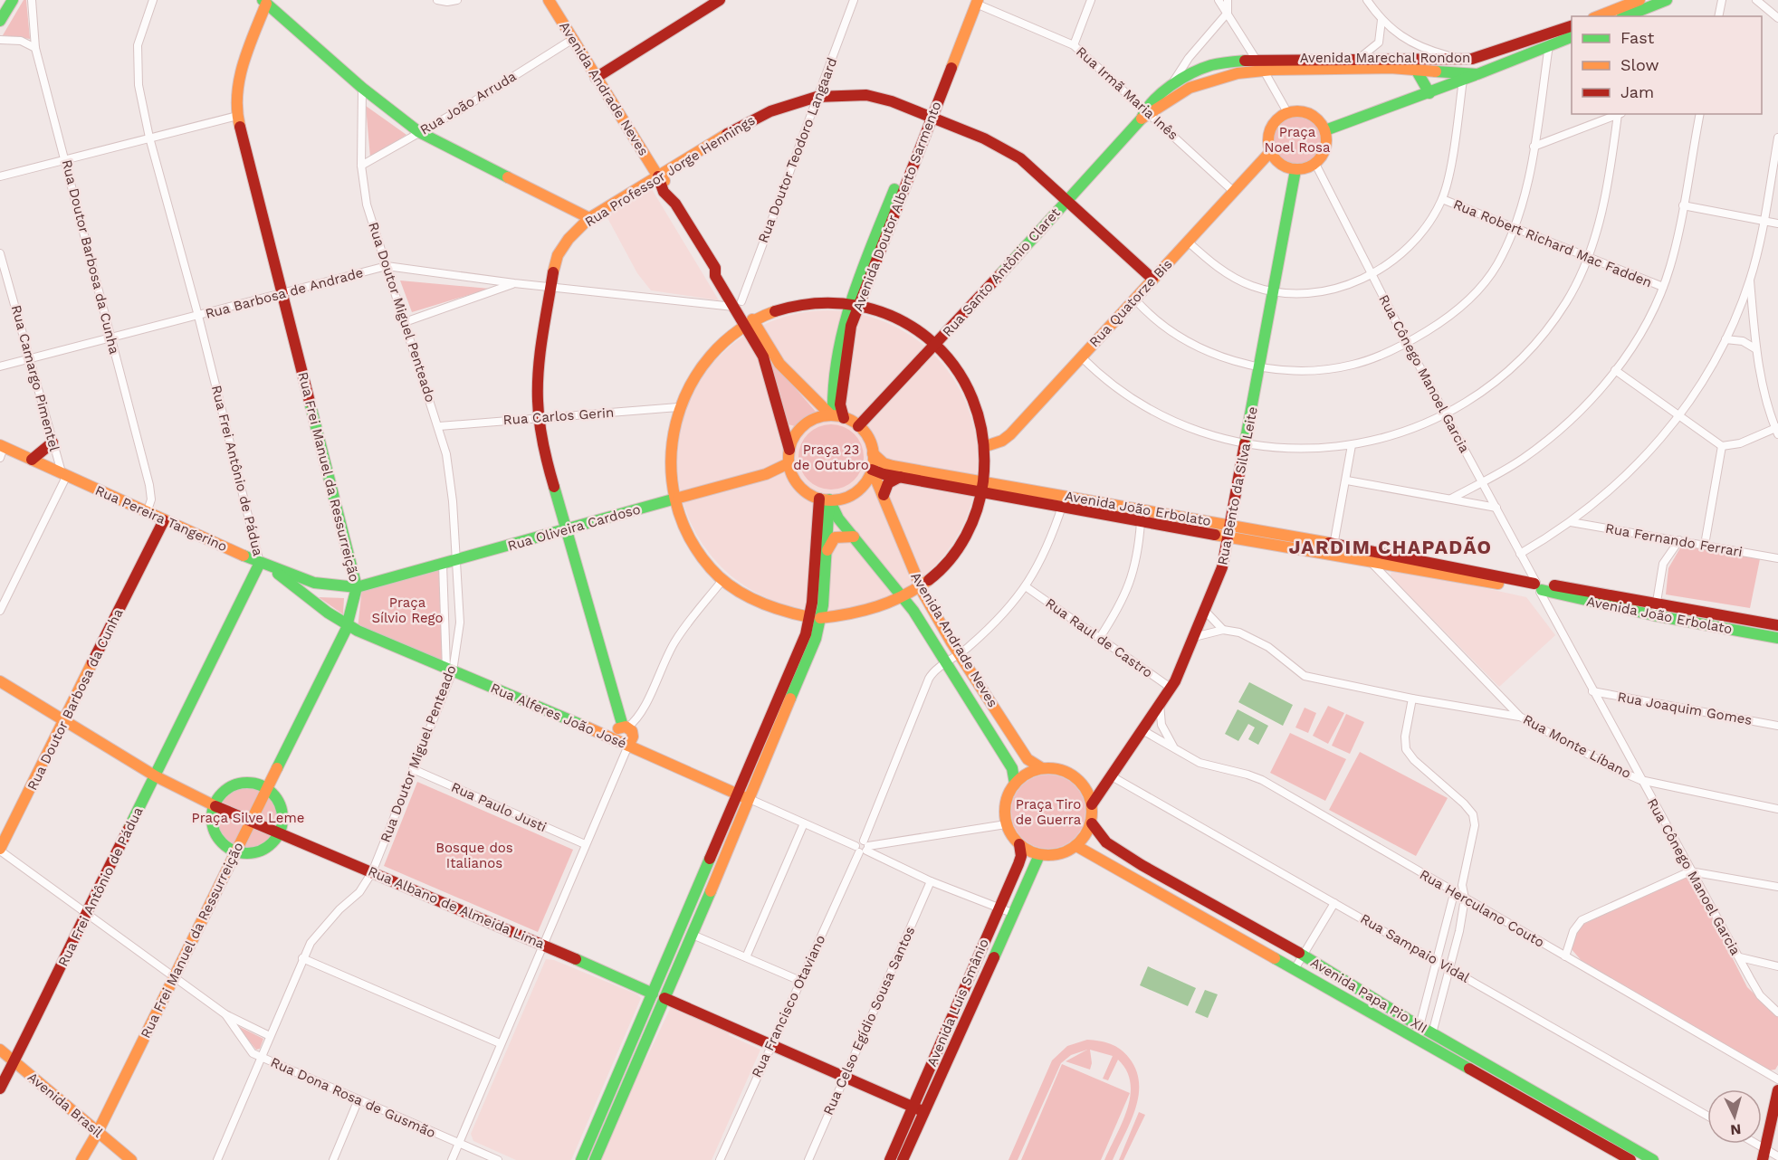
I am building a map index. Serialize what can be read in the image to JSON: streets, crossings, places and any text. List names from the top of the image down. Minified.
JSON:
{"streets":{"main road":["Avenida Marechal Rondon","Avenida Andrade Neves","Rua Professor Jorge Hennings","Avenida Doutor Alberto Sarmento","Rua Doutor Barbosa da Cunha","Rua Santo Antônio Claret","Rua Quatorze Bis","Rua Frei Antônio de Pádua","Rua Frei Manuel da Ressurreição","Rua Bento da Silva Leite","Avenida João Erbolato","Rua Pereira Tangerino","Rua Oliveira Cardoso","Rua Alferes João José","Rua Albano de Almeida Lima","Avenida Papa Pio XII","Avenida Luis Smânio","Avenida Brasil"],"street":["Rua Irmã Maria Inês","Rua João Arruda","Rua Doutor Teodoro Langaard","Rua Robert Richard Mac Fadden","Rua Barbosa de Andrade","Rua Doutor Miguel Penteado","Rua Cônego Manoel Garcia","Rua Camargo Pimentel","Rua Carlos Gerin","Rua Fernando Ferrari","Rua Raul de Castro","Rua Joaquim Gomes","Rua Monte Líbano","Rua Paulo Justi","Rua Herculano Couto","Rua Sampaio Vidal","Rua Francisco Otaviano","Rua Celso Egídio Sousa Santos","Rua Dona Rosa de Gusmão"]},"crossings":[["Avenida Marechal Rondon","Rua Santo Antônio Claret"],["Avenida Andrade Neves","Rua João Arruda"],["Avenida Andrade Neves","Rua Doutor Teodoro Langaard"],["Avenida Andrade Neves","Rua Professor Jorge Hennings"],["Avenida Andrade Neves","Avenida Doutor Alberto Sarmento"],["Avenida Andrade Neves","Rua Santo Antônio Claret"],["Avenida Andrade Neves","Rua Barbosa de Andrade"],["Avenida Andrade Neves","Rua Bento da Silva Leite"],["Avenida Andrade Neves","Avenida João Erbolato"],["Avenida Andrade Neves","Rua Oliveira Cardoso"],["Avenida Andrade Neves","Avenida Papa Pio XII"],["Avenida Andrade Neves","Avenida Luis Smânio"],["Avenida Andrade Neves","Rua Francisco Otaviano"],["Rua Irmã Maria Inês","Avenida Doutor Alberto Sarmento"],["Rua Irmã Maria Inês","Rua Santo Antônio Claret"],["Rua Irmã Maria Inês","Rua Quatorze Bis"],["Rua João Arruda","Rua Doutor Miguel Penteado"],["Rua Doutor Teodoro Langaard","Rua Professor Jorge Hennings"],["Rua Doutor Teodoro Langaard","Rua Barbosa de Andrade"],["Rua Professor Jorge Hennings","Avenida Doutor Alberto Sarmento"],["Rua Professor Jorge Hennings","Rua Santo Antônio Claret"],["Rua Professor Jorge Hennings","Rua Barbosa de Andrade"],["Rua Professor Jorge Hennings","Rua Quatorze Bis"],["Rua Professor Jorge Hennings","Rua Carlos Gerin"],["Rua Professor Jorge Hennings","Rua Oliveira Cardoso"],["Rua Professor Jorge Hennings","Rua Alferes João José"],["Avenida Doutor Alberto Sarmento","Rua Santo Antônio Claret"],["Avenida Doutor Alberto Sarmento","Avenida João Erbolato"],["Avenida Doutor Alberto Sarmento","Rua Oliveira Cardoso"],["Rua Doutor Barbosa da Cunha","Rua Barbosa de Andrade"],["Rua Doutor Barbosa da Cunha","Rua Pereira Tangerino"],["Rua Doutor Barbosa da Cunha","Rua Albano de Almeida Lima"],["Rua Doutor Barbosa da Cunha","Rua Dona Rosa de Gusmão"],["Rua Santo Antônio Claret","Avenida João Erbolato"],["Rua Santo Antônio Claret","Rua Oliveira Cardoso"],["Rua Barbosa de Andrade","Rua Doutor Miguel Penteado"],["Rua Barbosa de Andrade","Rua Camargo Pimentel"],["Rua Barbosa de Andrade","Rua Frei Antônio de Pádua"],["Rua Barbosa de Andrade","Rua Frei Manuel da Ressurreição"],["Rua Quatorze Bis","Rua Cônego Manoel Garcia"],["Rua Quatorze Bis","Rua Bento da Silva Leite"],["Rua Doutor Miguel Penteado","Rua Carlos Gerin"],["Rua Doutor Miguel Penteado","Rua Oliveira Cardoso"],["Rua Doutor Miguel Penteado","Rua Alferes João José"],["Rua Doutor Miguel Penteado","Rua Paulo Justi"],["Rua Doutor Miguel Penteado","Rua Albano de Almeida Lima"],["Rua Doutor Miguel Penteado","Rua Dona Rosa de Gusmão"],["Rua Cônego Manoel Garcia","Rua Bento da Silva Leite"],["Rua Cônego Manoel Garcia","Avenida João Erbolato"],["Rua Cônego Manoel Garcia","Rua Joaquim Gomes"],["Rua Cônego Manoel Garcia","Rua Monte Líbano"],["Rua Camargo Pimentel","Rua Pereira Tangerino"],["Rua Frei Antônio de Pádua","Rua Pereira Tangerino"],["Rua Frei Antônio de Pádua","Rua Albano de Almeida Lima"],["Rua Frei Antônio de Pádua","Rua Dona Rosa de Gusmão"],["Rua Frei Antônio de Pádua","Avenida Brasil"],["Rua Frei Manuel da Ressurreição","Rua Pereira Tangerino"],["Rua Frei Manuel da Ressurreição","Rua Oliveira Cardoso"],["Rua Frei Manuel da Ressurreição","Rua Alferes João José"],["Rua Frei Manuel da Ressurreição","Rua Albano de Almeida Lima"],["Rua Frei Manuel da Ressurreição","Rua Dona Rosa de Gusmão"],["Rua Frei Manuel da Ressurreição","Avenida Brasil"],["Rua Bento da Silva Leite","Avenida João Erbolato"],["Rua Bento da Silva Leite","Rua Raul de Castro"],["Rua Bento da Silva Leite","Rua Herculano Couto"],["Rua Bento da Silva Leite","Rua Sampaio Vidal"],["Rua Bento da Silva Leite","Avenida Papa Pio XII"],["Rua Bento da Silva Leite","Avenida Luis Smânio"],["Avenida João Erbolato","Rua Oliveira Cardoso"],["Avenida João Erbolato","Rua Monte Líbano"],["Avenida João Erbolato","Rua Francisco Otaviano"],["Rua Pereira Tangerino","Rua Oliveira Cardoso"],["Rua Pereira Tangerino","Rua Alferes João José"],["Rua Raul de Castro","Rua Francisco Otaviano"],["Rua Alferes João José","Avenida Luis Smânio"],["Rua Alferes João José","Rua Francisco Otaviano"],["Rua Alferes João José","Rua Celso Egídio Sousa Santos"],["Rua Albano de Almeida Lima","Avenida Luis Smânio"],["Rua Albano de Almeida Lima","Rua Francisco Otaviano"],["Rua Albano de Almeida Lima","Rua Celso Egídio Sousa Santos"],["Avenida Papa Pio XII","Avenida Luis Smânio"]],"districts":["JARDIM CHAPADÃO"],"parks":["Praça Noel Rosa","Praça 23 de Outubro","Praça Sílvio Rego","Praça Tiro de Guerra","Praça Silve Leme","Bosque dos Italianos"],"legend":["Fast","Slow","Jam"],"north":"bottom"}
